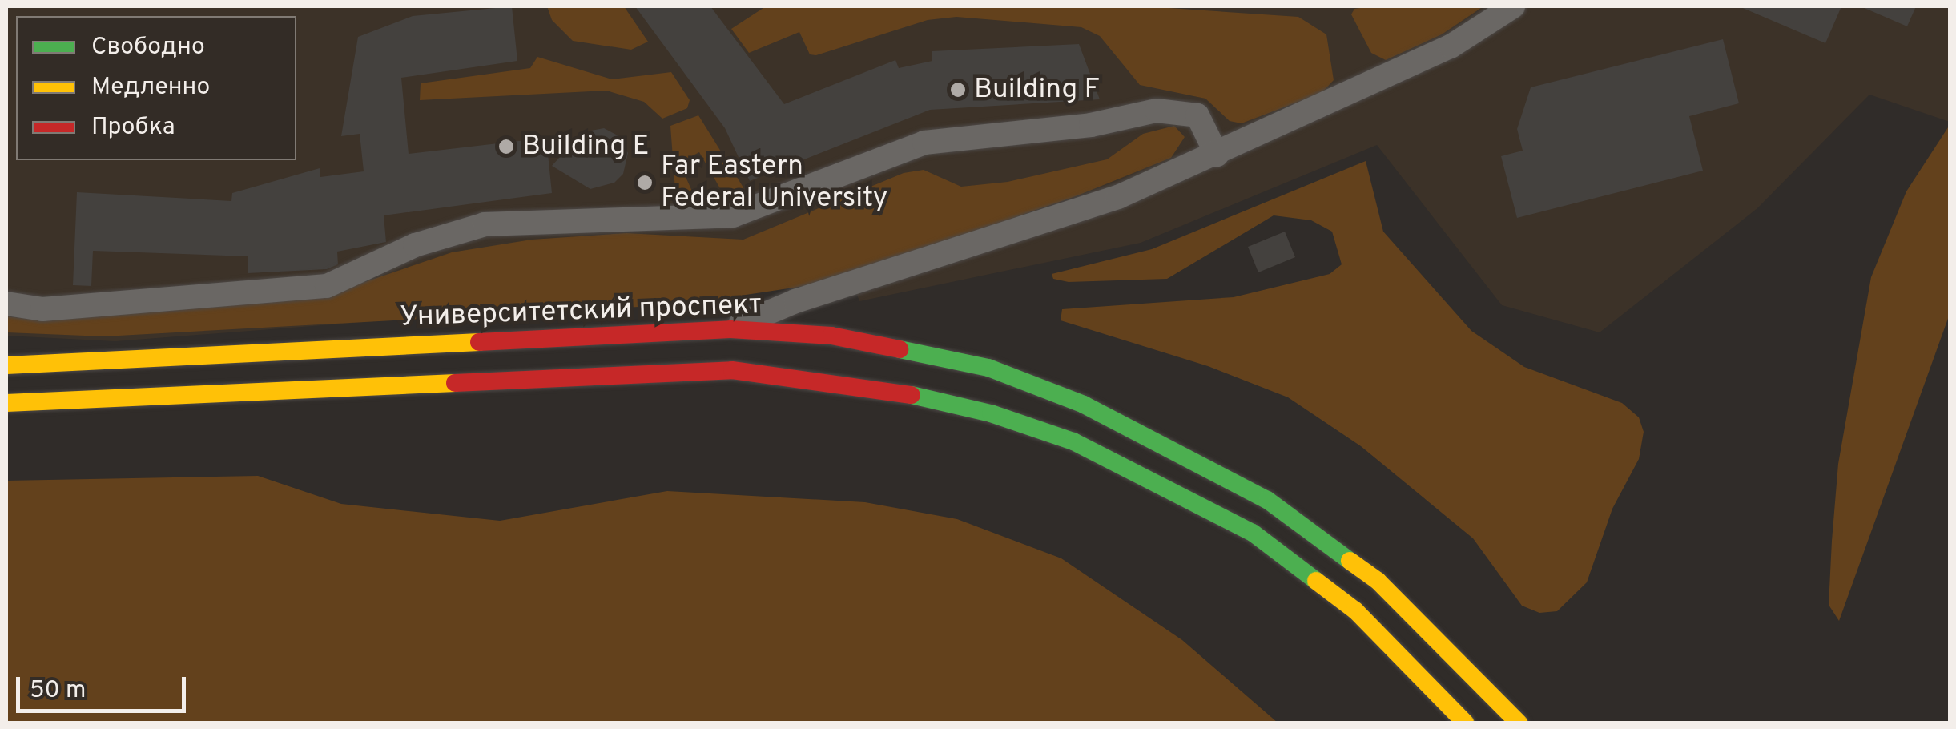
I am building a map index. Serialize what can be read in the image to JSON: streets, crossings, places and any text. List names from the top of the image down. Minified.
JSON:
{"streets":{"main road":["Университетский проспект"]},"places":["Building F","Building E","Far Eastern Federal University"],"legend":["Свободно","Медленно","Пробка"],"scale_bar":"50 m"}
